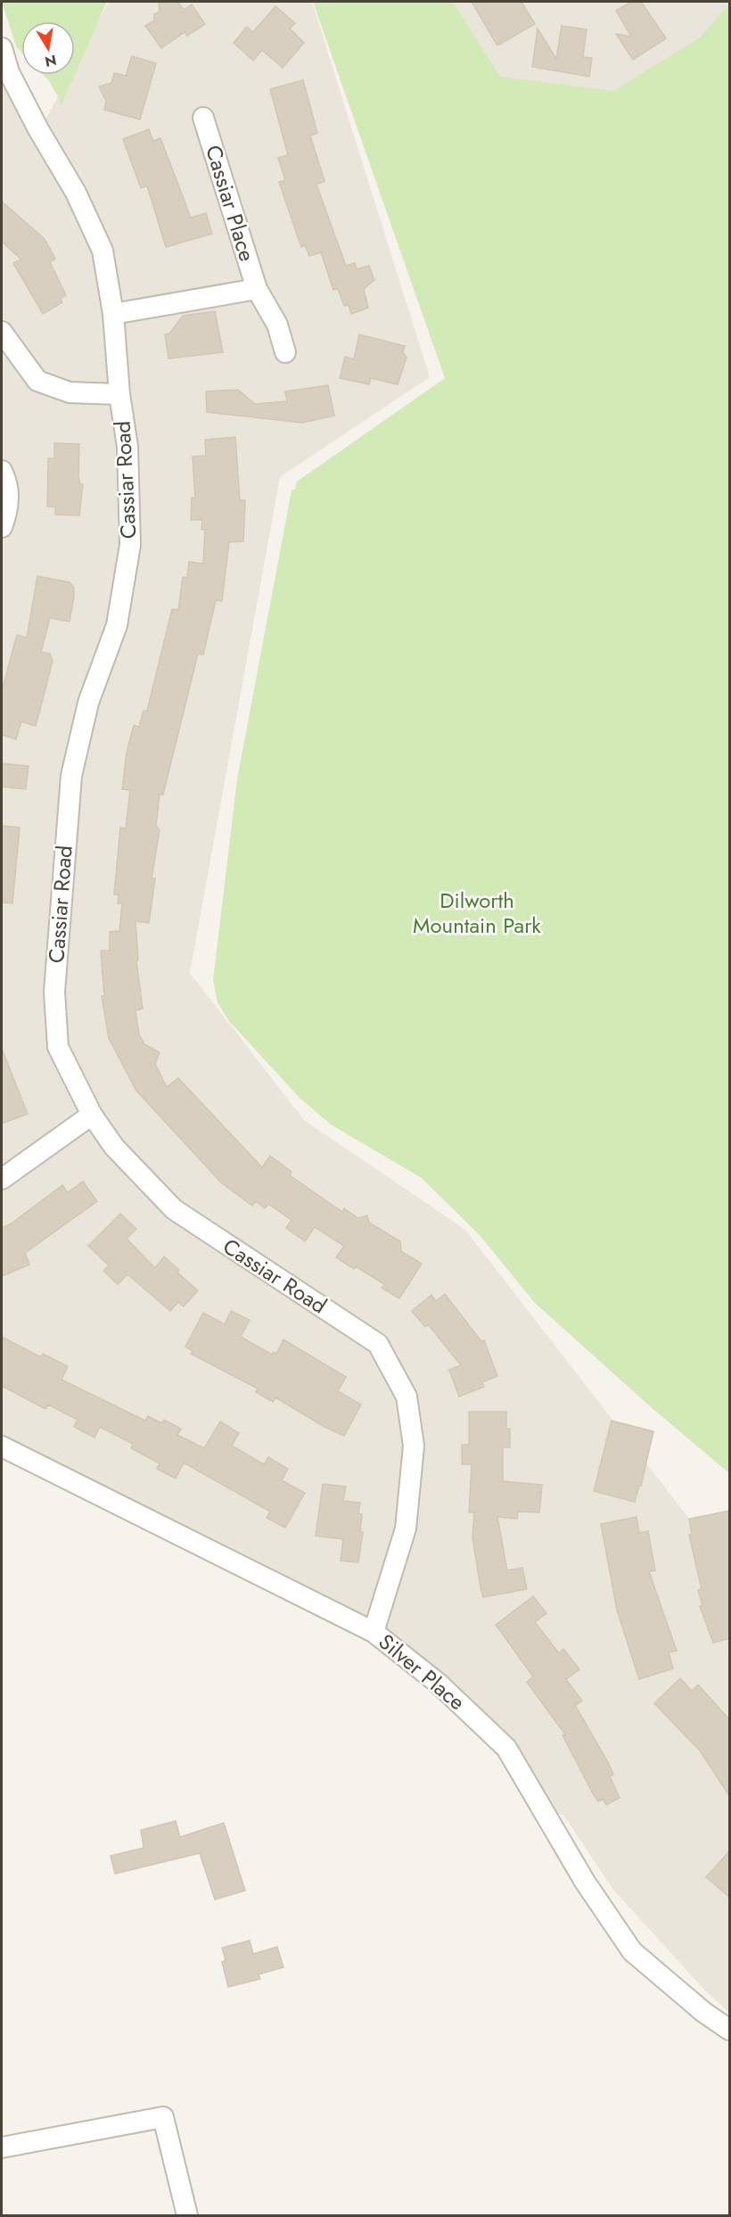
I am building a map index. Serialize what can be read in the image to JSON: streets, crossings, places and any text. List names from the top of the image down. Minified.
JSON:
{"streets":{"street":["Cassiar Place","Cassiar Road","Silver Place"]},"crossings":[["Cassiar Place","Cassiar Road"],["Cassiar Road","Silver Place"]],"parks":["Dilworth Mountain Park"],"north":"bottom"}
